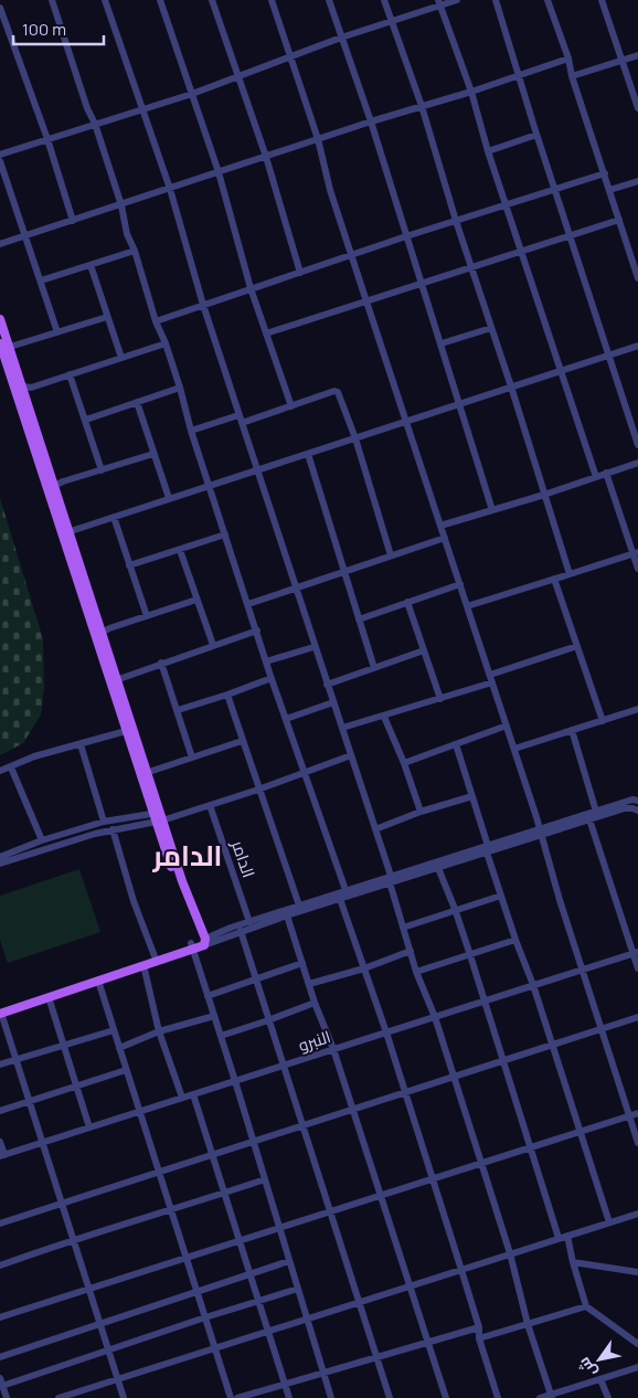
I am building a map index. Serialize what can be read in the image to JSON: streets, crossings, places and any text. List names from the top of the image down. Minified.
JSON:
{"streets":{"street":["الدامر","النبرو"]},"districts":["الدامر"],"scale_bar":"100 m","north":"bottom left"}
